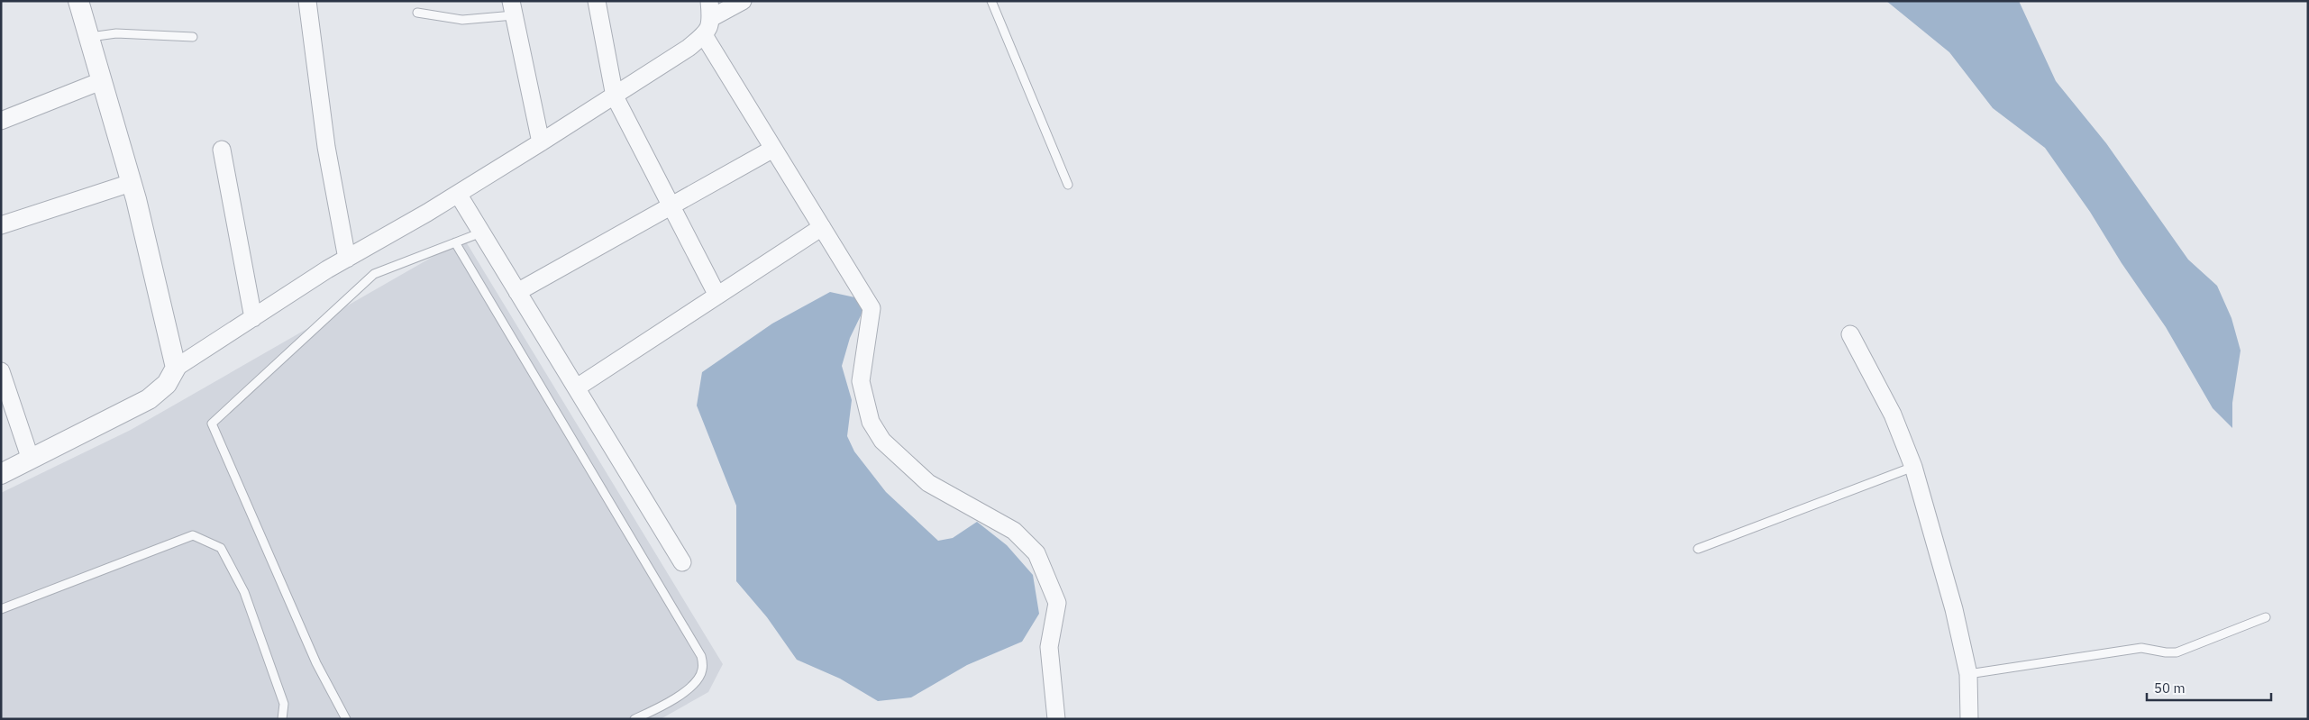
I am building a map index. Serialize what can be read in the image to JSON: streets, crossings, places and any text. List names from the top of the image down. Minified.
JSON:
{"scale_bar":"50 m"}
